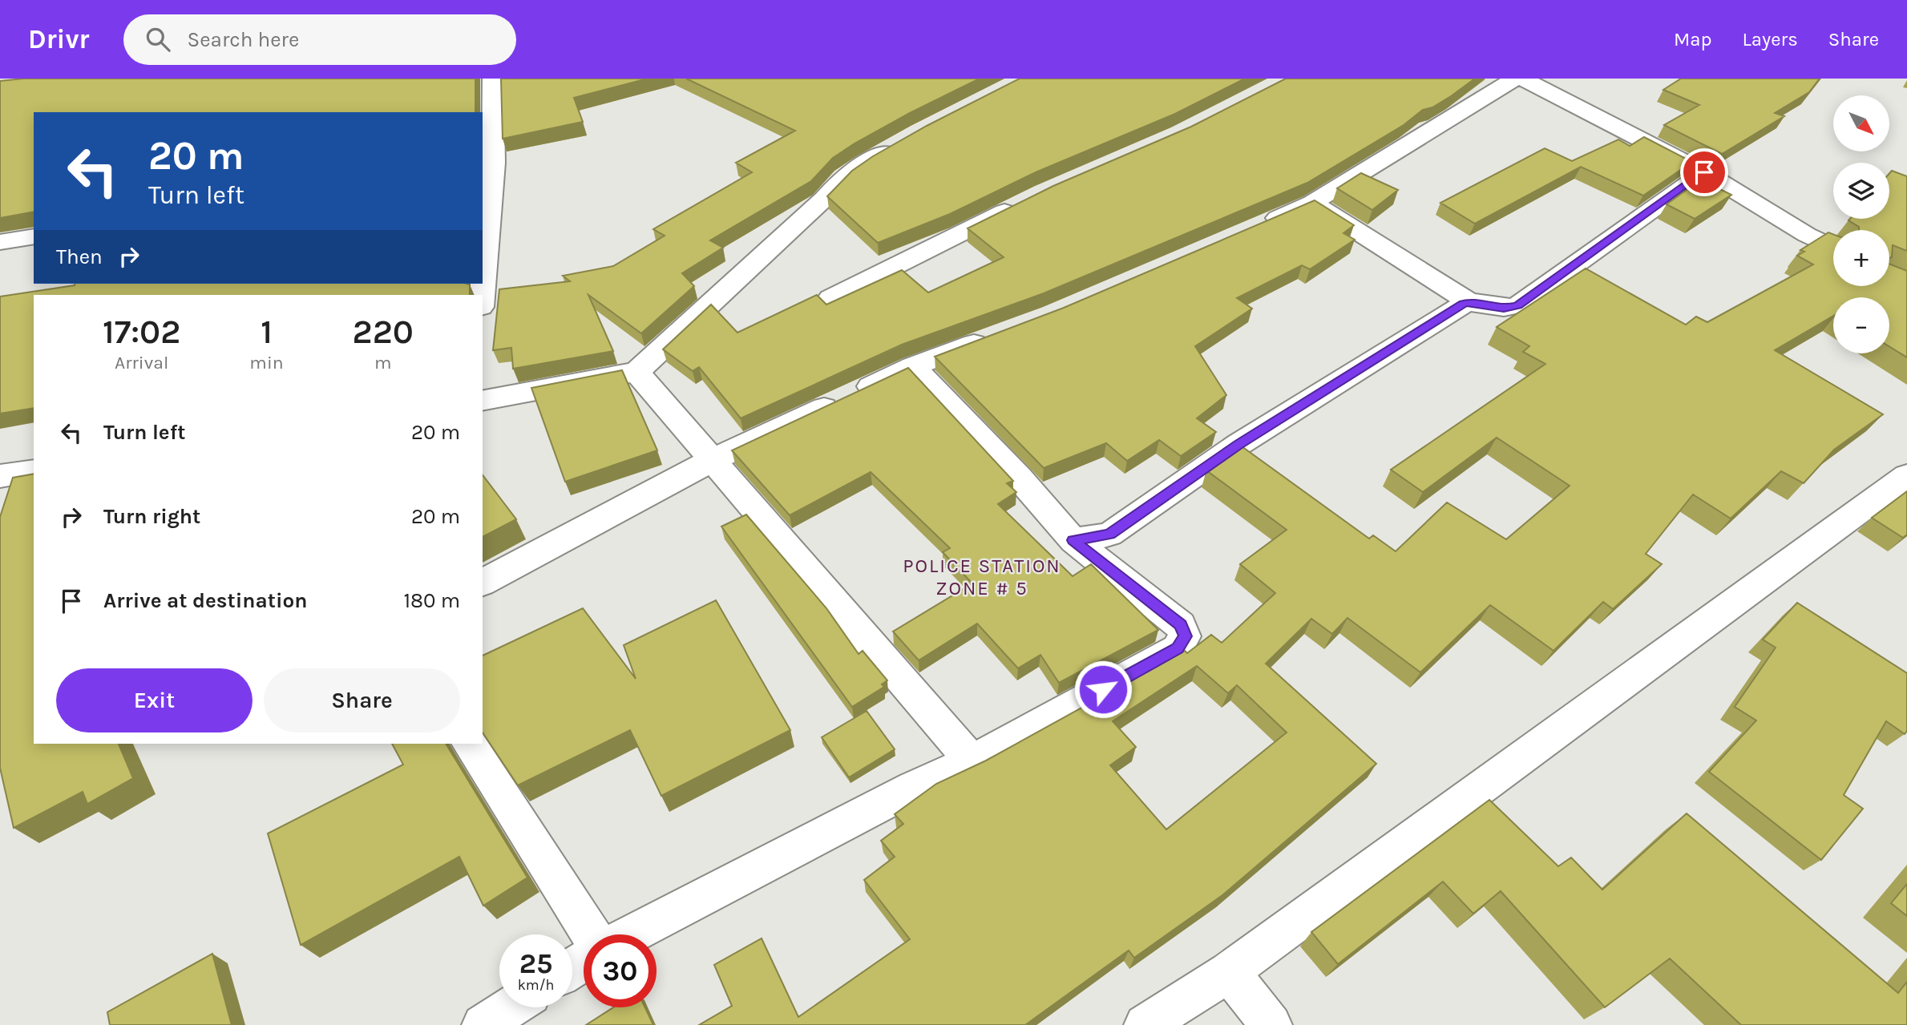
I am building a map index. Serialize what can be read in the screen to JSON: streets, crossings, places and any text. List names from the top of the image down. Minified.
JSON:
{"districts":["POLICE STATION ZONE # 5"],"north":"bottom right","page":{"header":"Drivr","search":"Search here","nav":["Map","Layers","Share"],"map_buttons":["+","−"],"turn":["20 m","Turn left"],"then":"Then","eta":["17:02","Arrival","1","min","220","m"],"list":[{"name":"Turn left","value":"20 m"},{"name":"Turn right","value":"20 m"},{"name":"Arrive at destination","value":"180 m"}],"buttons":["Exit","Share"],"speed":"25 km/h","limit":"30"}}
